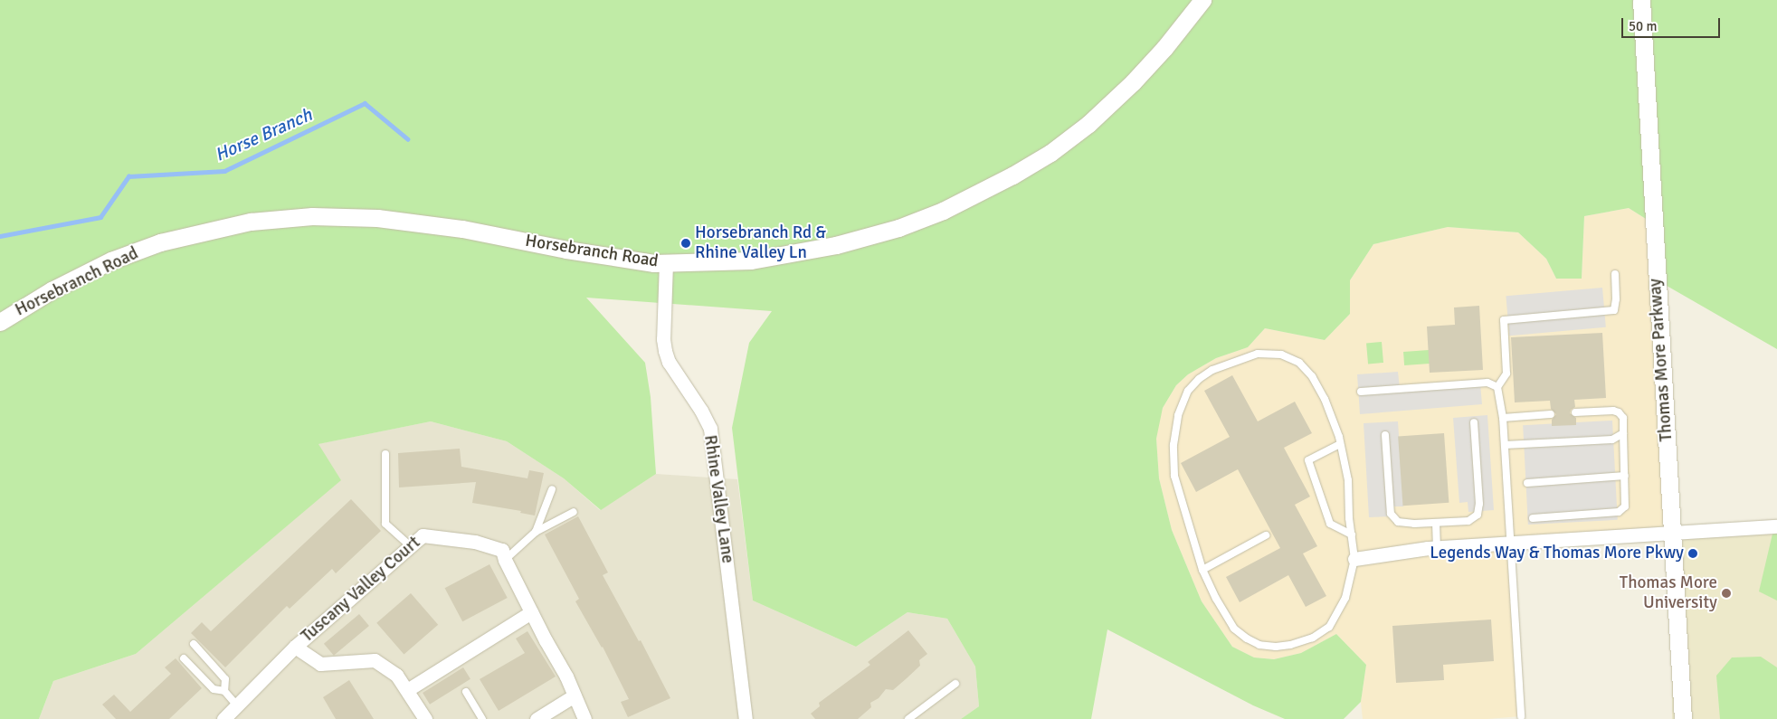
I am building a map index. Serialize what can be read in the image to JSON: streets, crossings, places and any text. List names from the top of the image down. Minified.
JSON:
{"streets":{"street":["Horsebranch Road","Thomas More Parkway","Rhine Valley Lane","Tuscany Valley Court"]},"crossings":[["Horsebranch Road","Rhine Valley Lane"]],"water":["Horse Branch"],"places":["Horsebranch Rd & Rhine Valley Ln","Legends Way & Thomas More Pkwy","Thomas More University"],"scale_bar":"50 m"}
